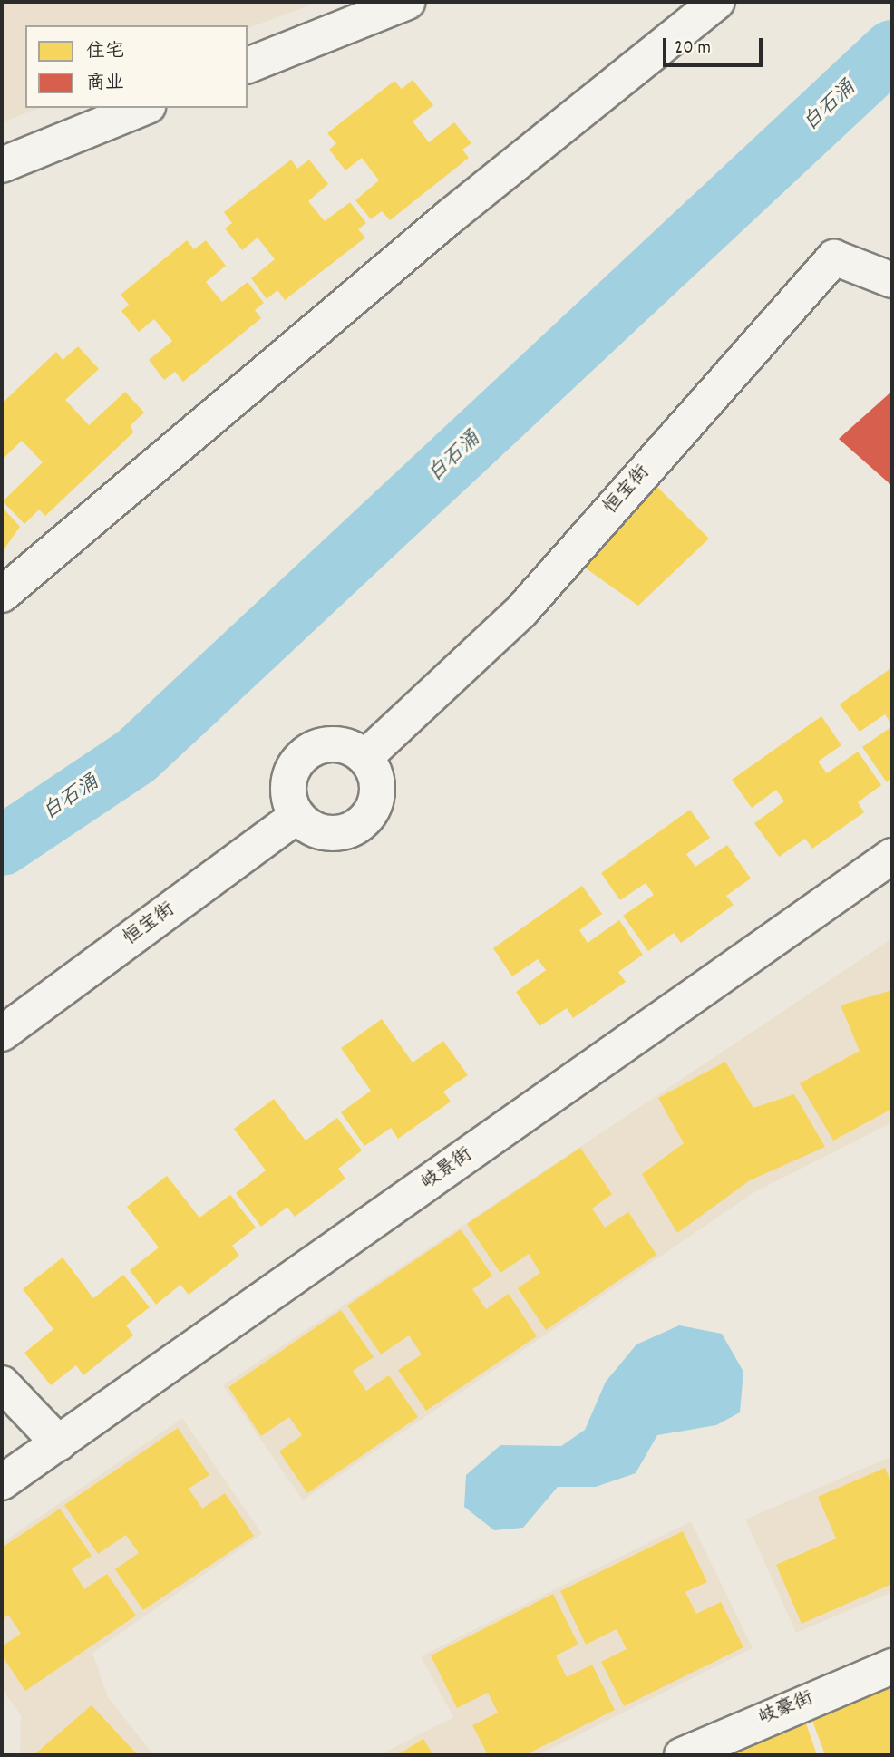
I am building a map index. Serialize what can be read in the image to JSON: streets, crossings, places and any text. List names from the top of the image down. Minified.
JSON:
{"streets":{"street":["恒宝街","岐景街","岐豪街"]},"water":["白石涌"],"legend":["住宅","商业"],"scale_bar":"20 m"}
